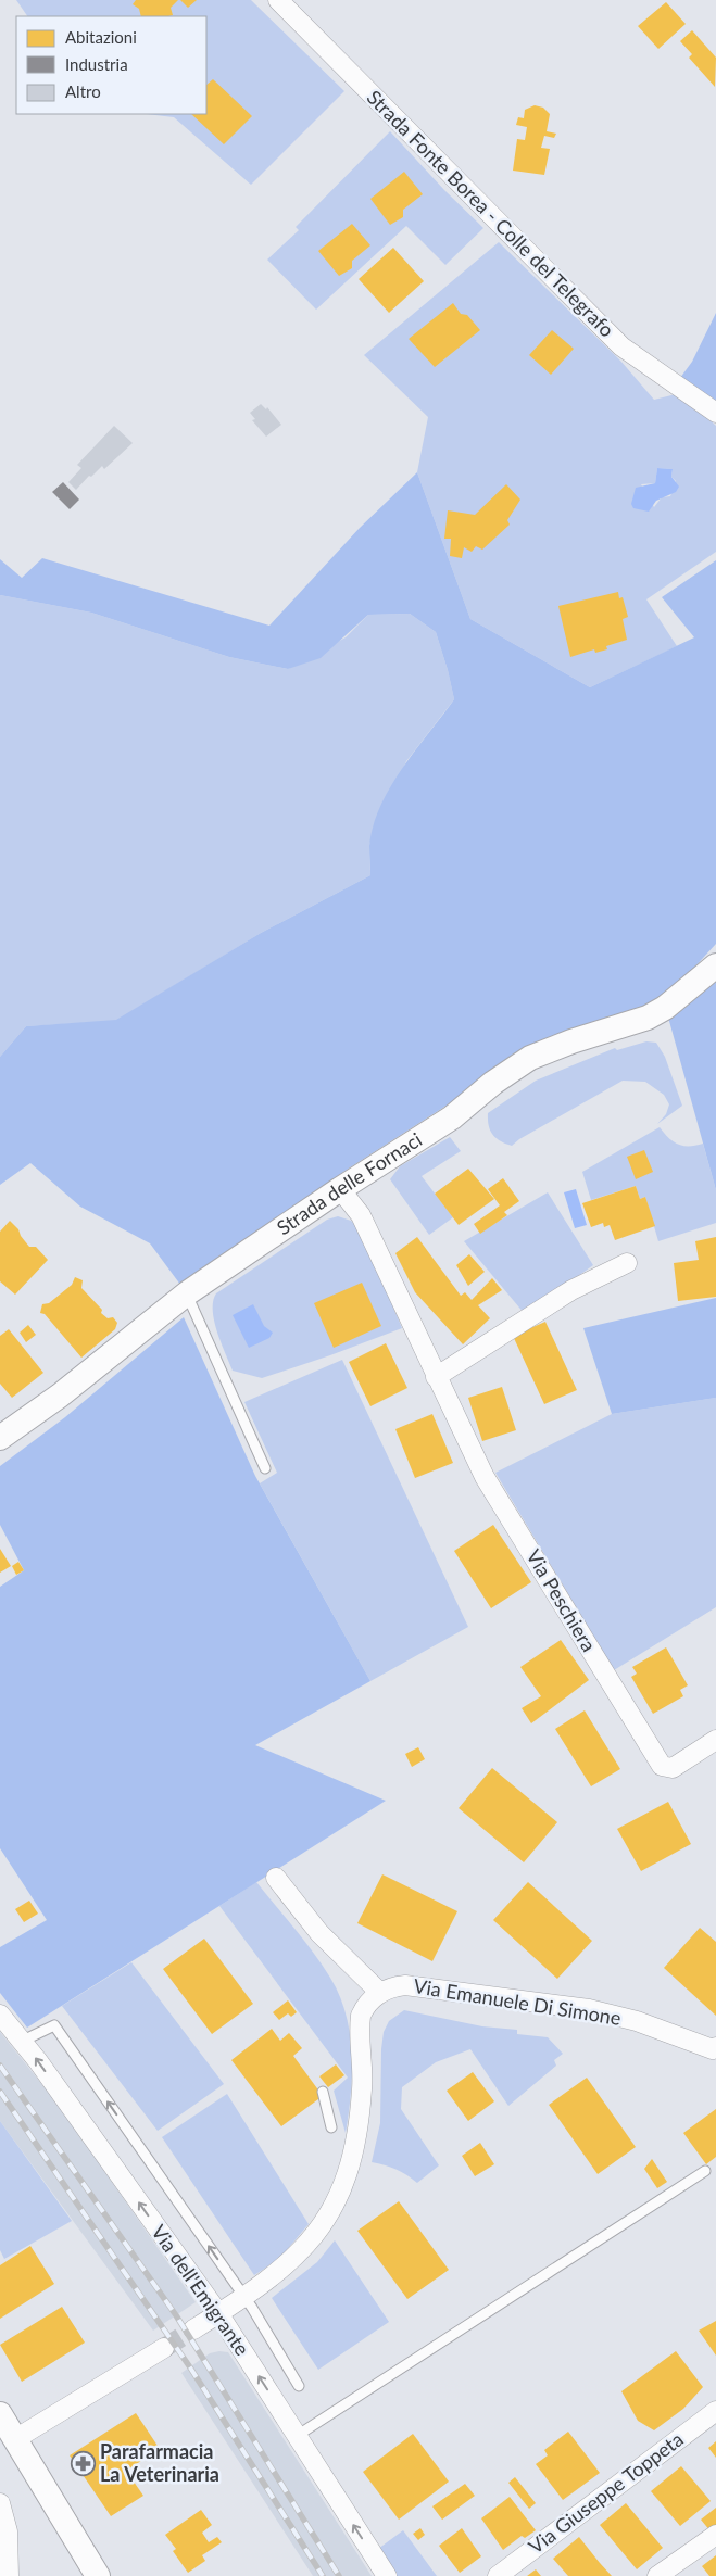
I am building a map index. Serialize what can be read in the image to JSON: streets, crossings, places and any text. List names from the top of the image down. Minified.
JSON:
{"streets":{"street":["Strada Fonte Borea - Colle del Telegrafo","Strada delle Fornaci","Via Peschiera","Via Emanuele Di Simone","Via dell'Emigrante","Via Giuseppe Toppeta"]},"crossings":[["Strada delle Fornaci","Via Peschiera"]],"one_way":["Via dell'Emigrante"],"places":{"pharmacy":["Parafarmacia La Veterinaria"]},"legend":["Abitazioni","Industria","Altro"]}
